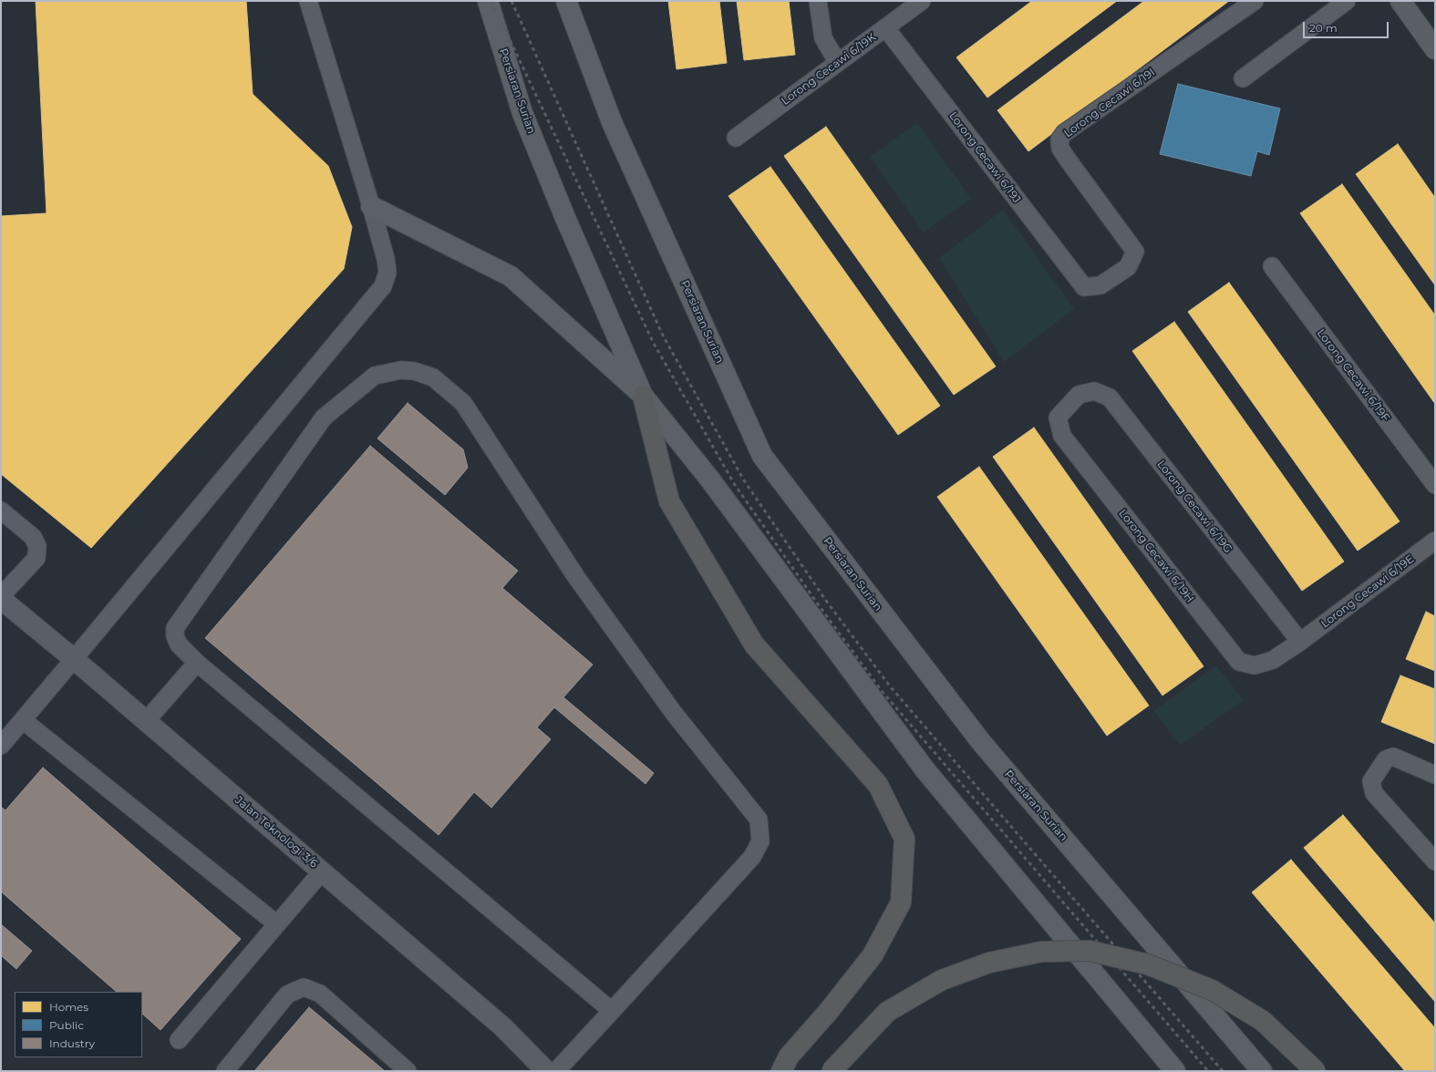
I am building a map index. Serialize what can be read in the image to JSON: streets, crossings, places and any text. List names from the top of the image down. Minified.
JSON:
{"streets":{"main road":["Persiaran Surian"],"street":["Jalan Teknologi 3/6"],"lane":["Lorong Cecawi 6/19K","Lorong Cecawi 6/19I","Lorong Cecawi 6/19J","Lorong Cecawi 6/19F","Lorong Cecawi 6/19G","Lorong Cecawi 6/19H","Lorong Cecawi 6/19E"]},"crossings":[["Lorong Cecawi 6/19K","Lorong Cecawi 6/19J"],["Lorong Cecawi 6/19I","Lorong Cecawi 6/19J"],["Lorong Cecawi 6/19G","Lorong Cecawi 6/19H"],["Lorong Cecawi 6/19G","Lorong Cecawi 6/19E"],["Lorong Cecawi 6/19H","Lorong Cecawi 6/19E"]],"legend":["Homes","Public","Industry"],"scale_bar":"20 m"}
